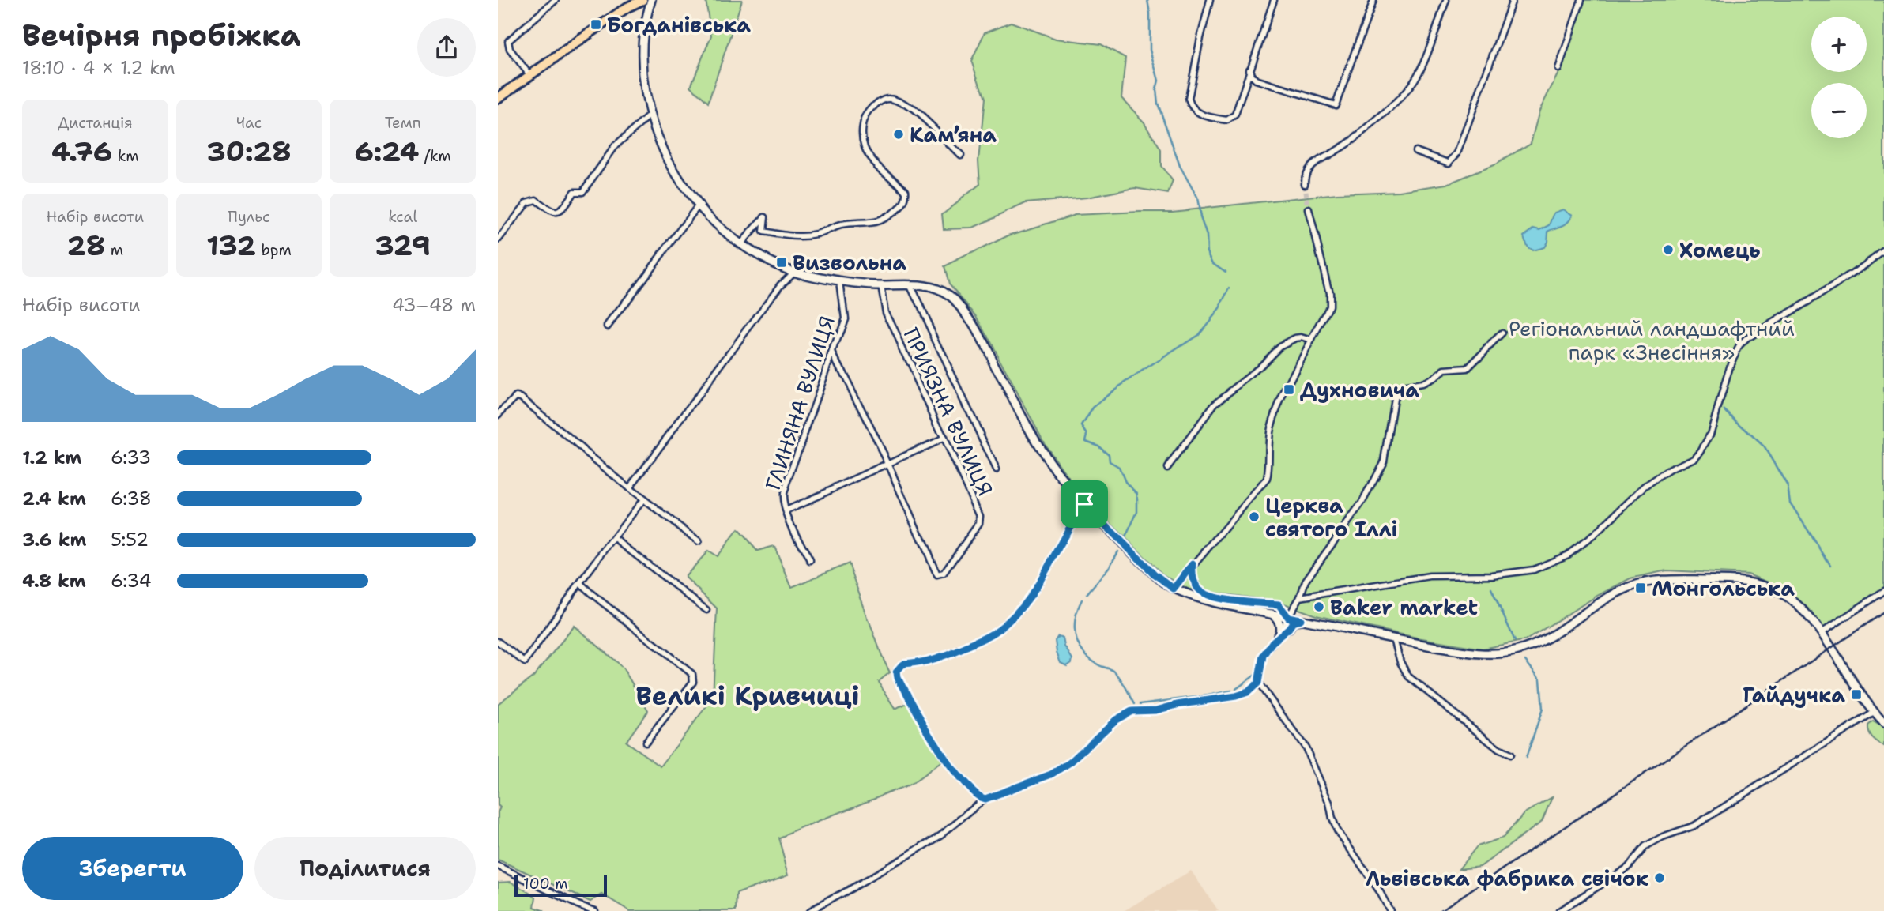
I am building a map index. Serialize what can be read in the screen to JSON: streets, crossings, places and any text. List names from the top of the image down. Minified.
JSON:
{"streets":{"street":["ГЛИНЯНА ВУЛИЦЯ","ПРИЯЗНА ВУЛИЦЯ"]},"districts":["Великі Кривчиці"],"parks":["Регіональний ландшафтний парк «Знесіння»"],"places":{"transit":["Богданівська","Визвольна","Духновича","Монгольська","Гайдучка"],"other":["Кам’яна","Хомець","Церква святого Іллі","Baker market","Львівська фабрика свічок"]},"scale_bar":"100 m","page":{"heading":["Вечірня пробіжка","18:10 · 4 × 1.2 km"],"map_buttons":["+","−"],"stats":[["Дистанція","4.76 km"],["Час","30:28"],["Темп","6:24 /km"],["Набір висоти","28 m"],["Пульс","132 bpm"],["kcal","329"]],"chart":["Набір висоти","43–48 m"],"list":[{"name":"1.2 km","note":"6:33"},{"name":"2.4 km","note":"6:38"},{"name":"3.6 km","note":"5:52"},{"name":"4.8 km","note":"6:34"}],"buttons":["Зберегти","Поділитися"],"scale":"100 m"}}
